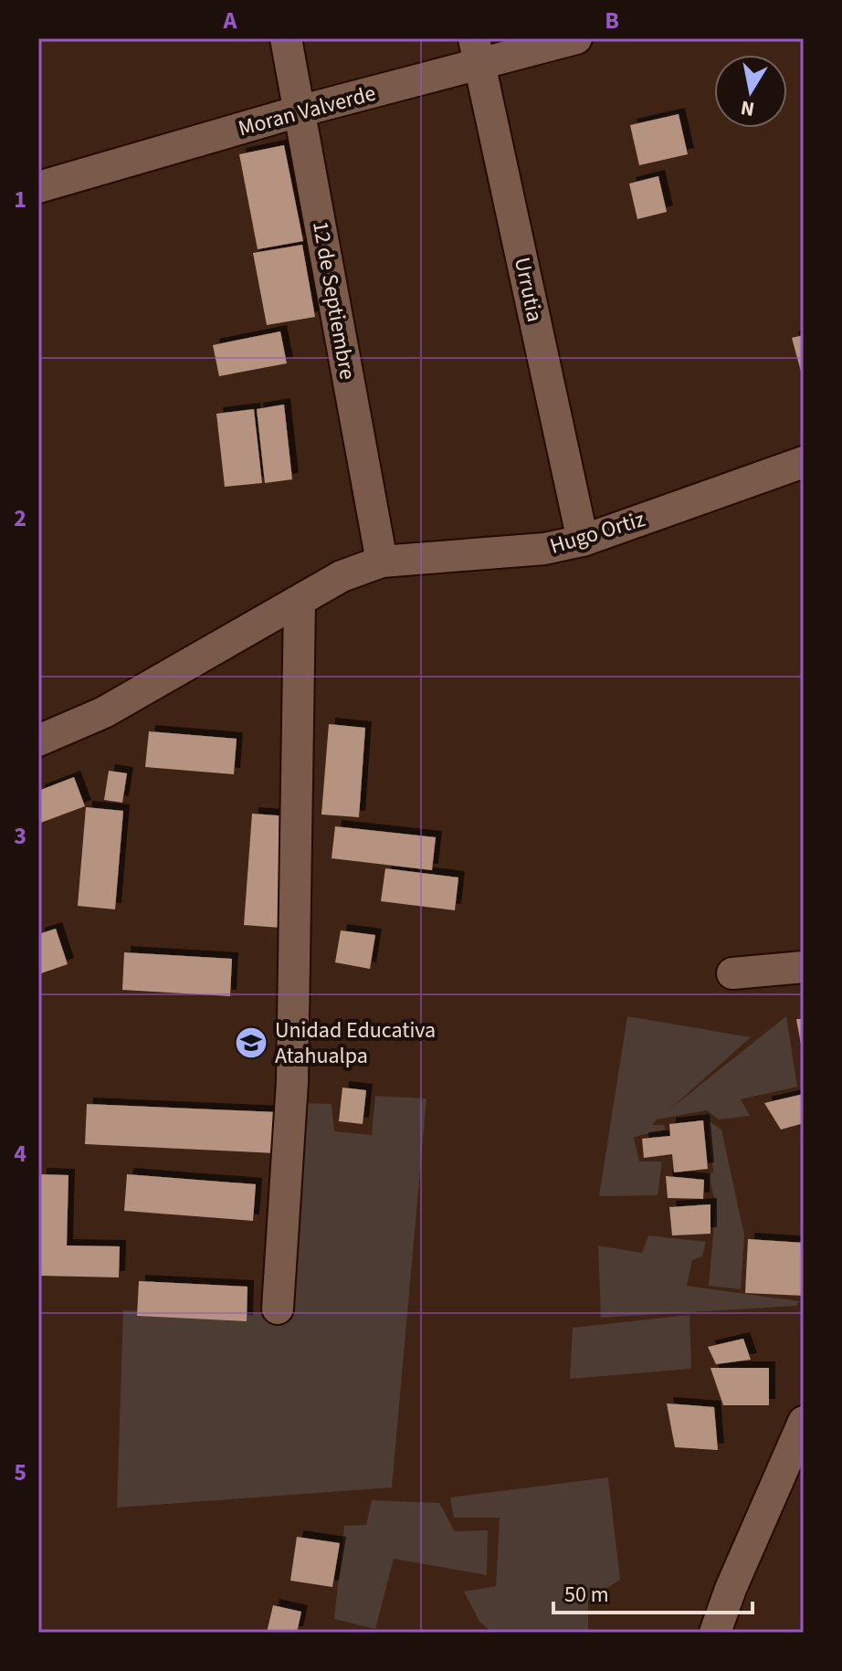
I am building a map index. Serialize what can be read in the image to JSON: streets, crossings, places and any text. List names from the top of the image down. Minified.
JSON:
{"streets":{"street":["Moran Valverde","Urrutia","12 de Septiembre","Hugo Ortiz"]},"crossings":[["Moran Valverde","Urrutia"],["Moran Valverde","12 de Septiembre"],["Urrutia","Hugo Ortiz"],["12 de Septiembre","Hugo Ortiz"]],"places":{"school or university":["Unidad Educativa Atahualpa"]},"scale_bar":"50 m","north":"bottom","grid":{"columns":["A","B"],"rows":["1","2","3","4","5"]}}
